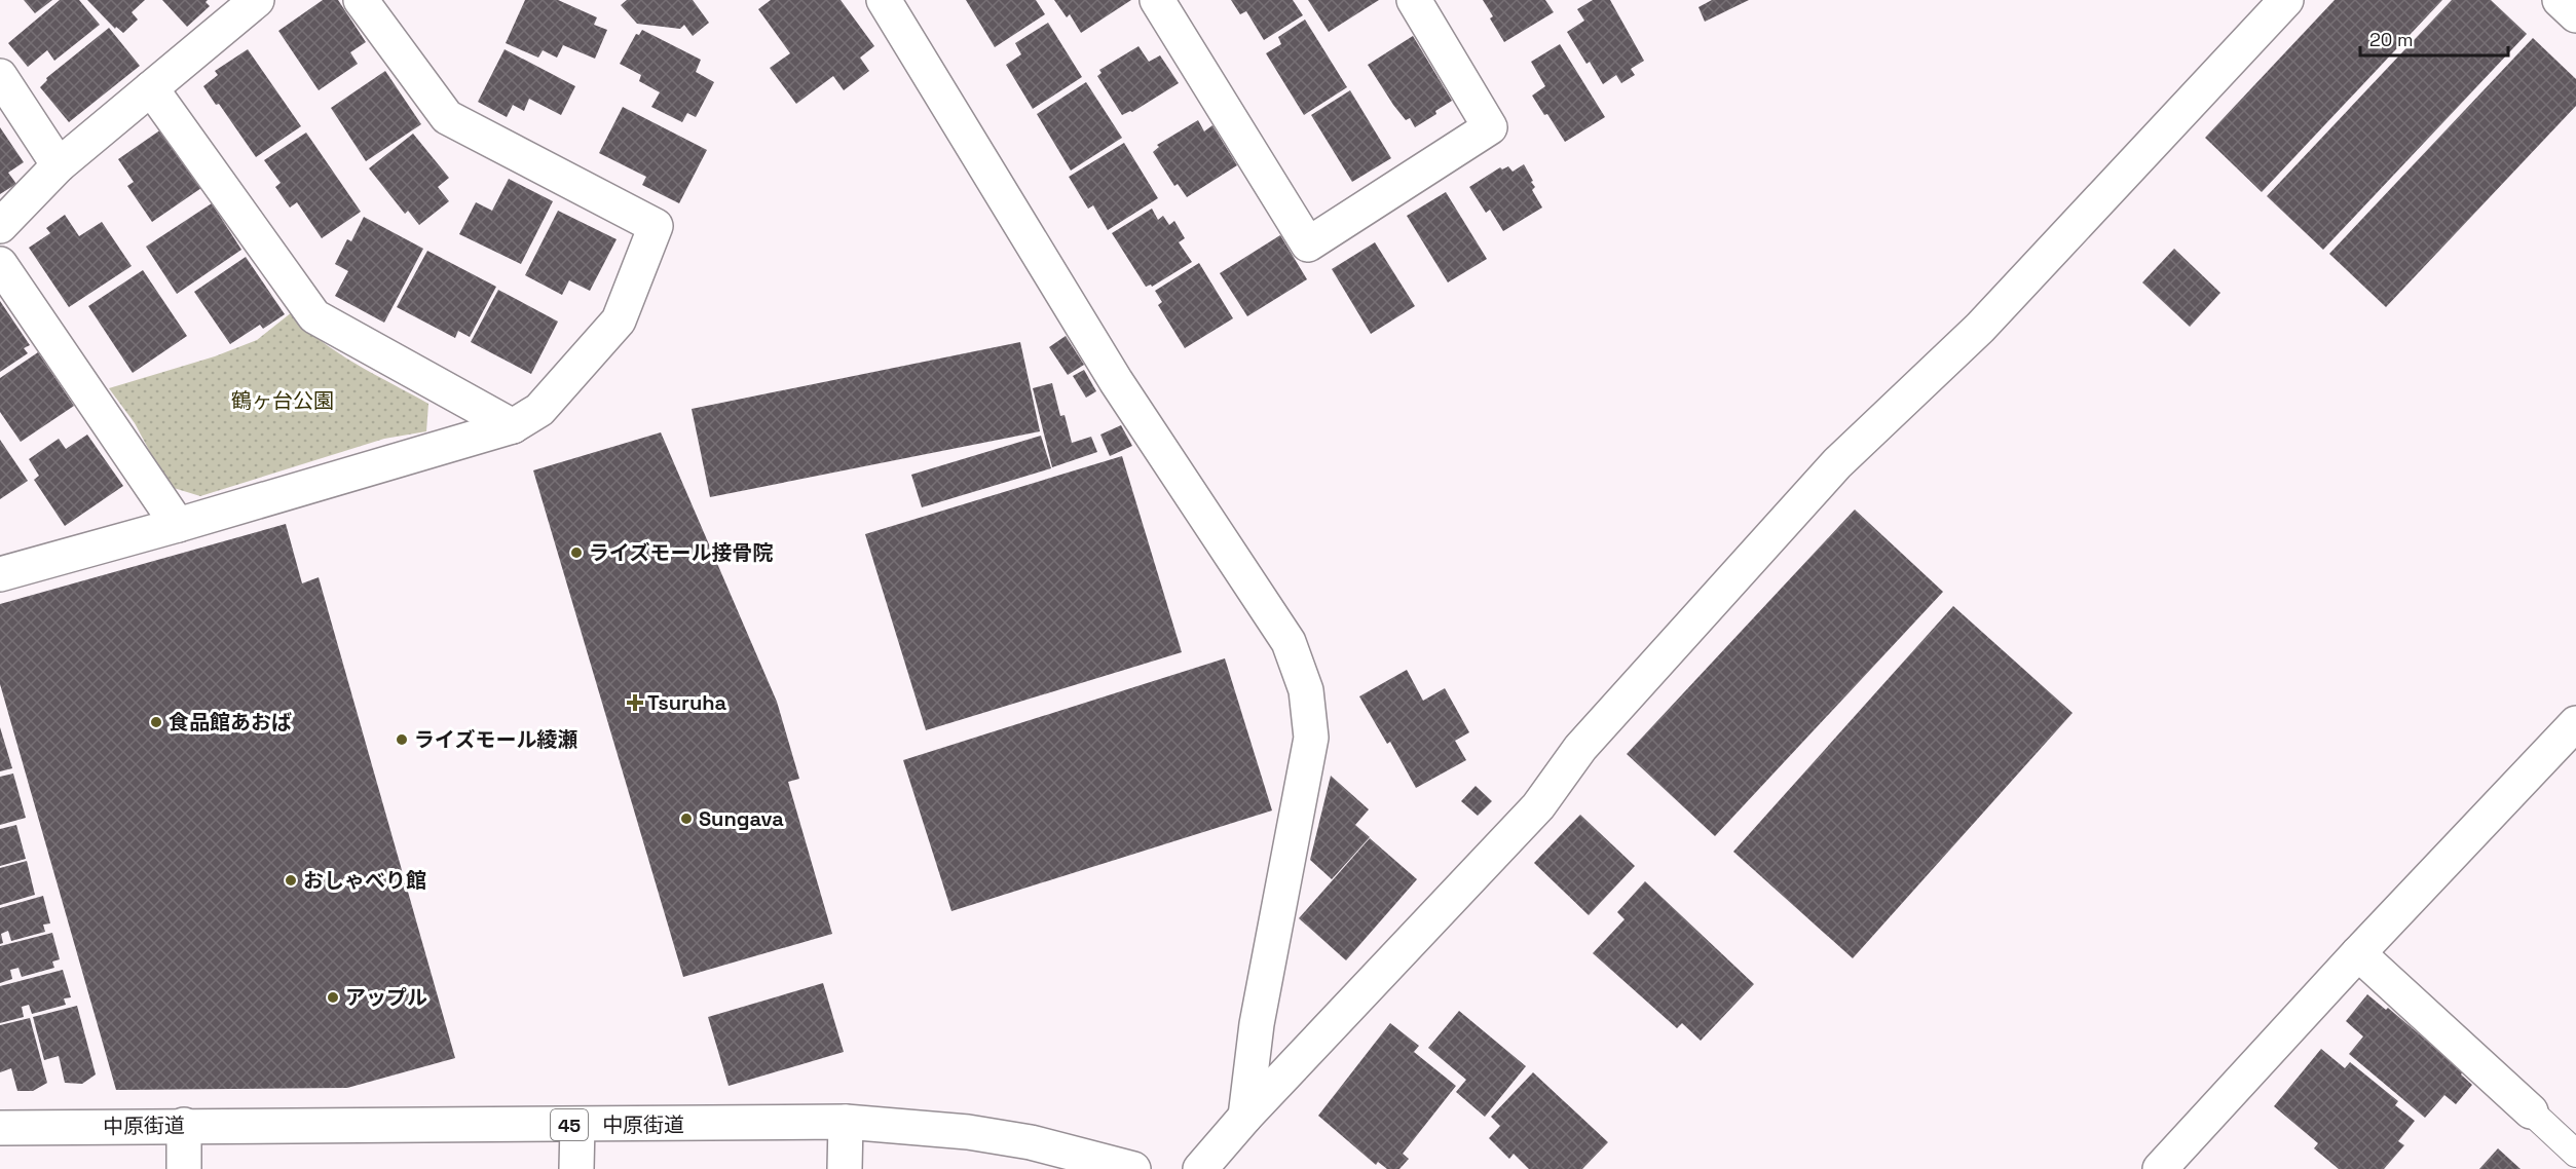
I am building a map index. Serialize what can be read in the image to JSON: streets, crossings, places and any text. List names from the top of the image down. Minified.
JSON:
{"streets":{"street":["45","中原街道"]},"parks":["鶴ヶ台公園"],"places":{"other":["ライズモール接骨院","食品館あおば","ライズモール綾瀬","Sungava","おしゃべり館","アップル"],"health":["Tsuruha"]},"scale_bar":"20 m"}
